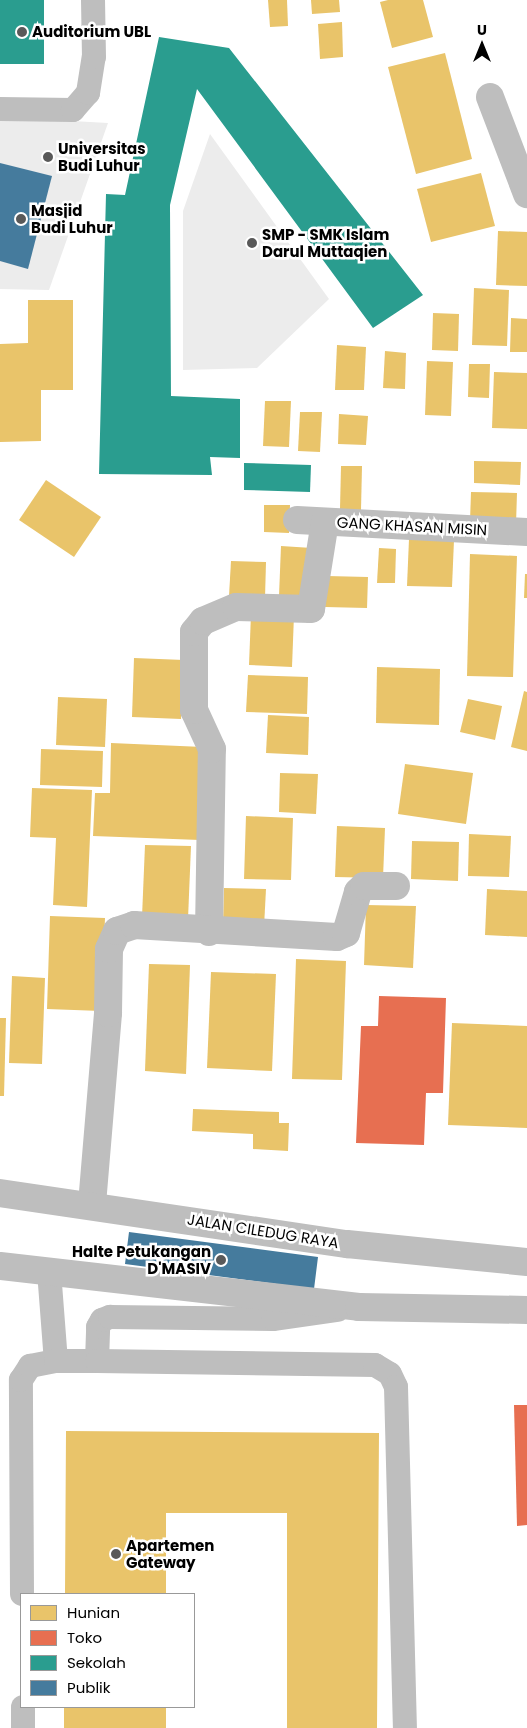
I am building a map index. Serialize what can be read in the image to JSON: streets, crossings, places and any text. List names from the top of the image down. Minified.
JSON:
{"streets":{"street":["GANG KHASAN MISIN","JALAN CILEDUG RAYA"]},"places":["Auditorium UBL","Universitas Budi Luhur","Masjid Budi Luhur","SMP - SMK Islam Darul Muttaqien","Halte Petukangan D'MASIV","Apartemen Gateway"],"legend":["Hunian","Toko","Sekolah","Publik"],"north":"top"}
